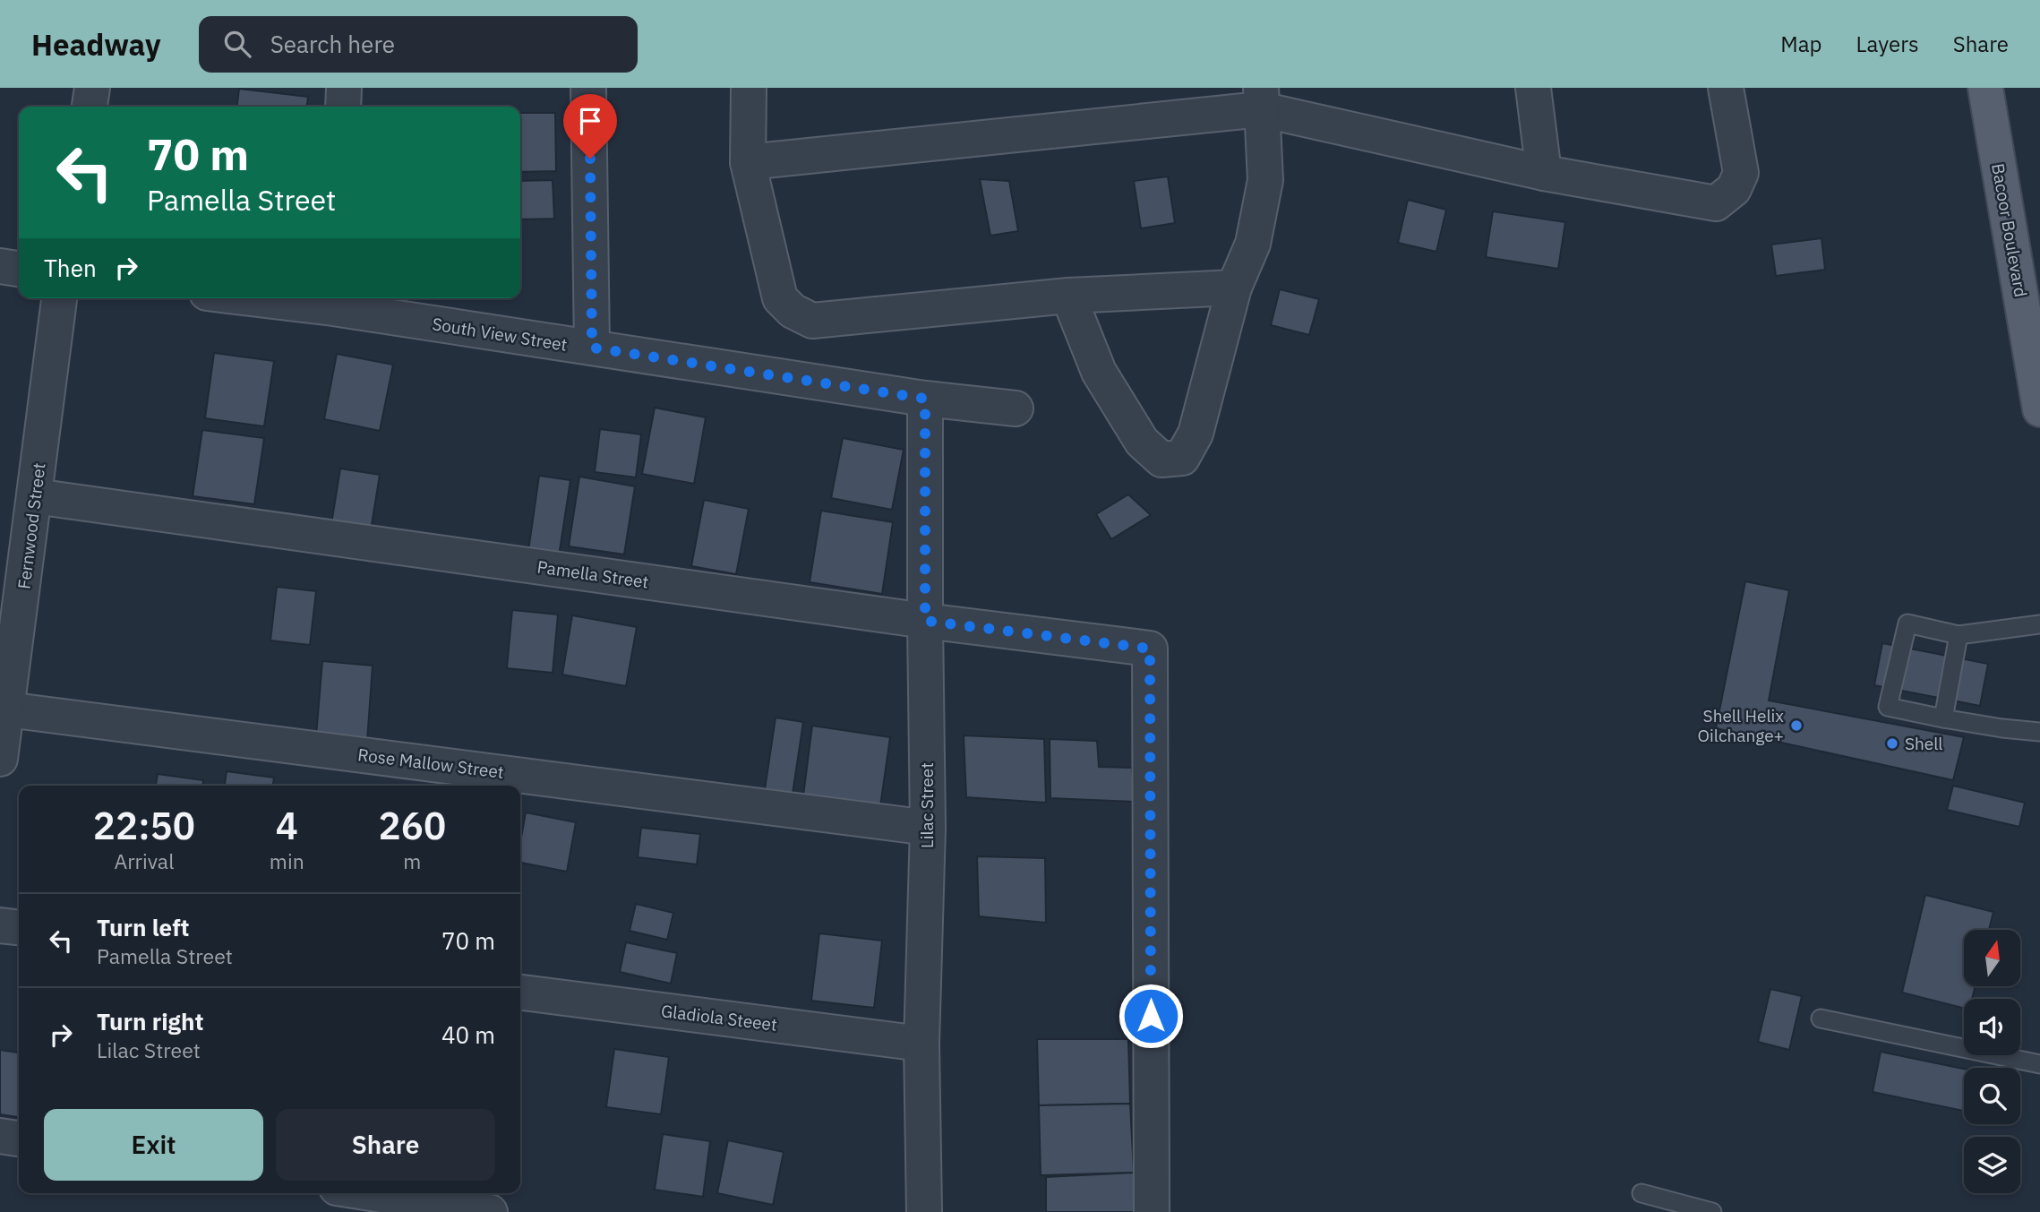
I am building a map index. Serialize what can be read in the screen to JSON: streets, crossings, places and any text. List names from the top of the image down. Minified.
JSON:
{"streets":{"main road":["Bacoor Boulevard"],"street":["South View Street","Fernwood Street","Pamella Street","Rose Mallow Street","Lilac Street","Gladiola Steeet"]},"crossings":[["South View Street","Lilac Street"],["Fernwood Street","Pamella Street"],["Fernwood Street","Rose Mallow Street"],["Pamella Street","Lilac Street"],["Rose Mallow Street","Lilac Street"],["Lilac Street","Gladiola Steeet"]],"places":["Shell Helix Oilchange+","Shell"],"north":"top","page":{"header":"Headway","search":"Search here","nav":["Map","Layers","Share"],"turn":["70 m","Pamella Street"],"then":"Then","eta":["22:50","Arrival","4","min","260","m"],"list":[{"name":"Turn left","note":"Pamella Street","value":"70 m"},{"name":"Turn right","note":"Lilac Street","value":"40 m"}],"buttons":["Exit","Share"]}}
